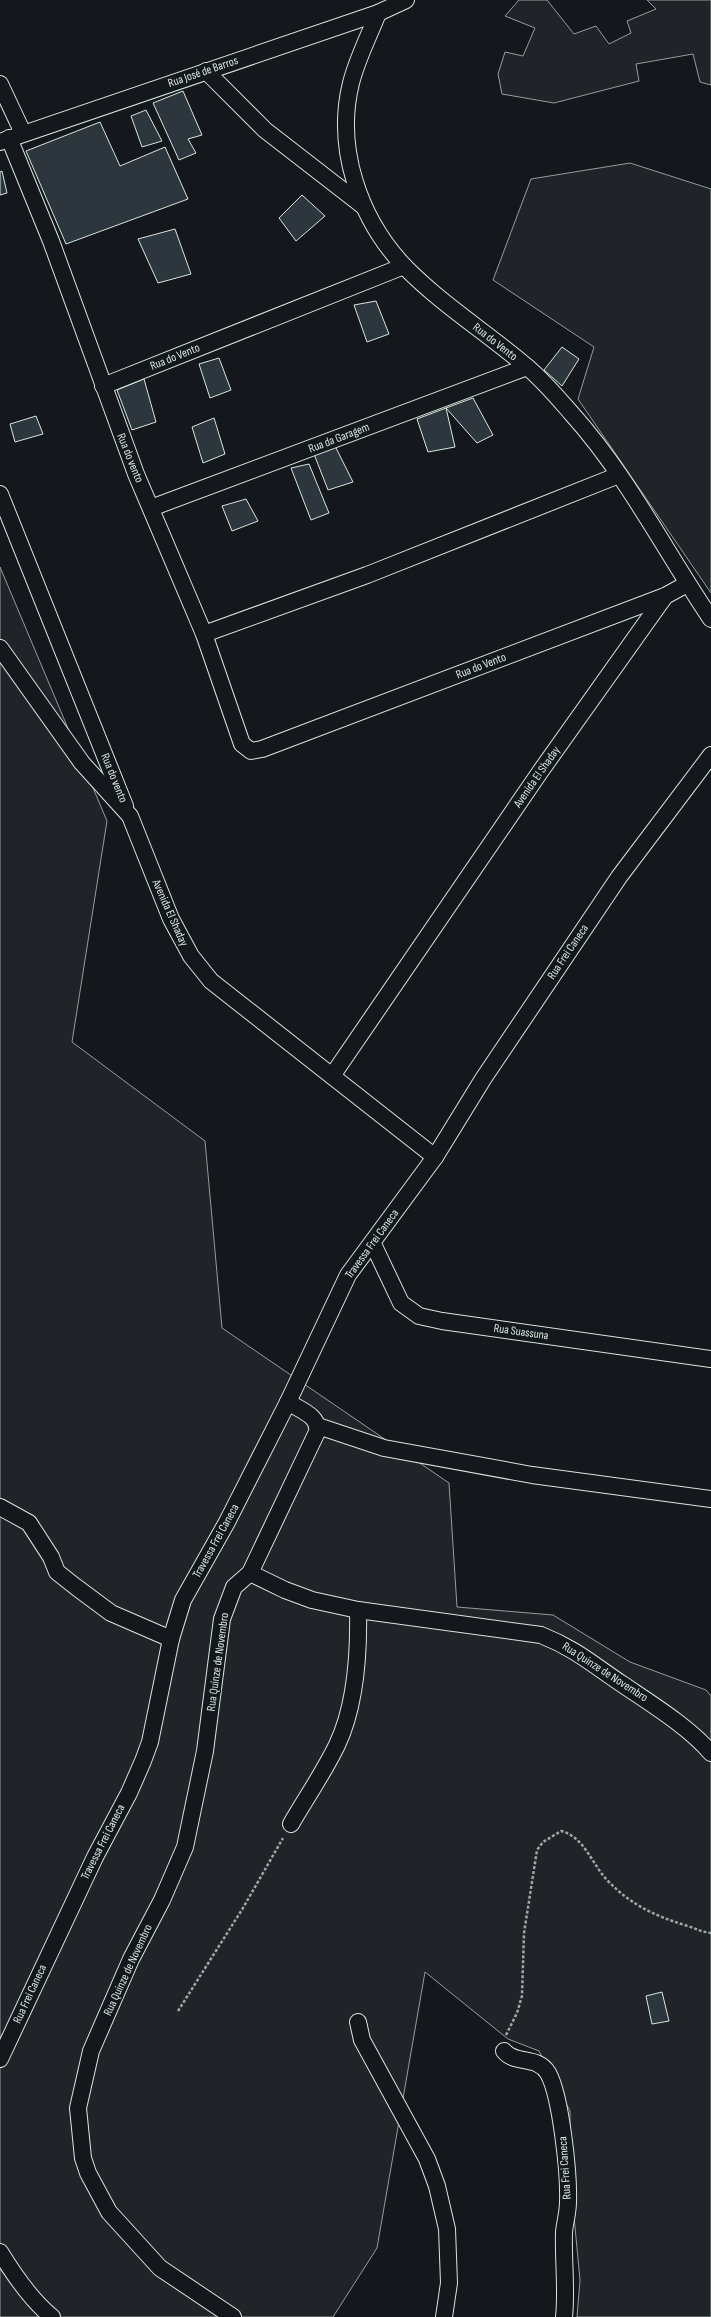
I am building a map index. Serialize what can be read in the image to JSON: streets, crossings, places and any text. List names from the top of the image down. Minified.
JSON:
{"streets":{"street":["Rua José de Barros","Rua do Vento","Rua da Garagem","Rua do vento","Avenida El Shaday","Rua Frei Caneca","Travessa Frei Caneca","Rua Suassuna","Rua Quinze de Novembro"]},"crossings":[["Rua José de Barros","Rua do Vento"],["Rua José de Barros","Rua do vento"],["Rua do Vento","Rua da Garagem"],["Rua do Vento","Rua do vento"],["Rua do Vento","Avenida El Shaday"],["Rua da Garagem","Rua do vento"],["Rua do vento","Avenida El Shaday"],["Avenida El Shaday","Rua Frei Caneca"],["Avenida El Shaday","Travessa Frei Caneca"],["Rua Frei Caneca","Travessa Frei Caneca"],["Travessa Frei Caneca","Rua Suassuna"]]}
